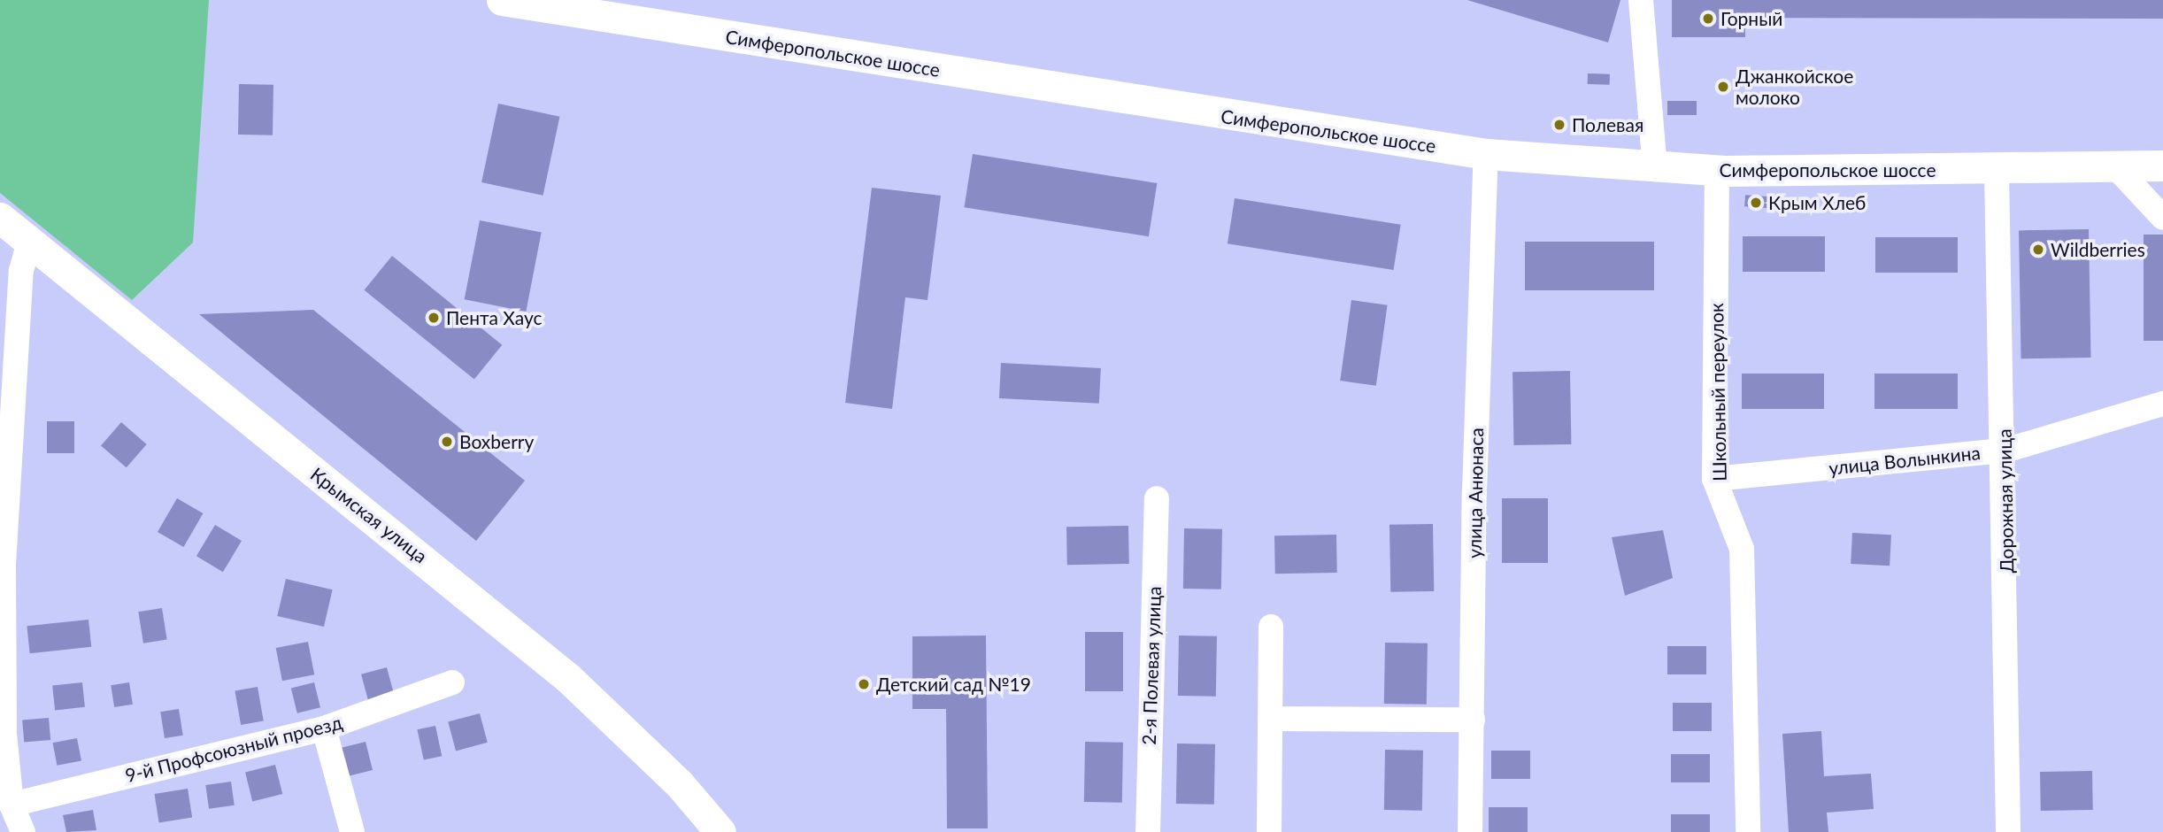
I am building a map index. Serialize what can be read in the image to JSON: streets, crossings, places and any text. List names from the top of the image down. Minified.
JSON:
{"streets":{"main road":["Симферопольское шоссе","Крымская улица"],"street":["Школьный переулок","улица Волынкина","улица Анюнаса","Дорожная улица","2-я Полевая улица","9-й Профсоюзный проезд"]},"crossings":[["Симферопольское шоссе","Школьный переулок"],["Симферопольское шоссе","улица Анюнаса"],["Симферопольское шоссе","Дорожная улица"],["Школьный переулок","улица Волынкина"],["улица Волынкина","Дорожная улица"]],"places":["Горный","Джанкойское молоко","Полевая","Крым Хлеб","Wildberries","Пента Хаус","Boxberry","Детский сад №19"]}
